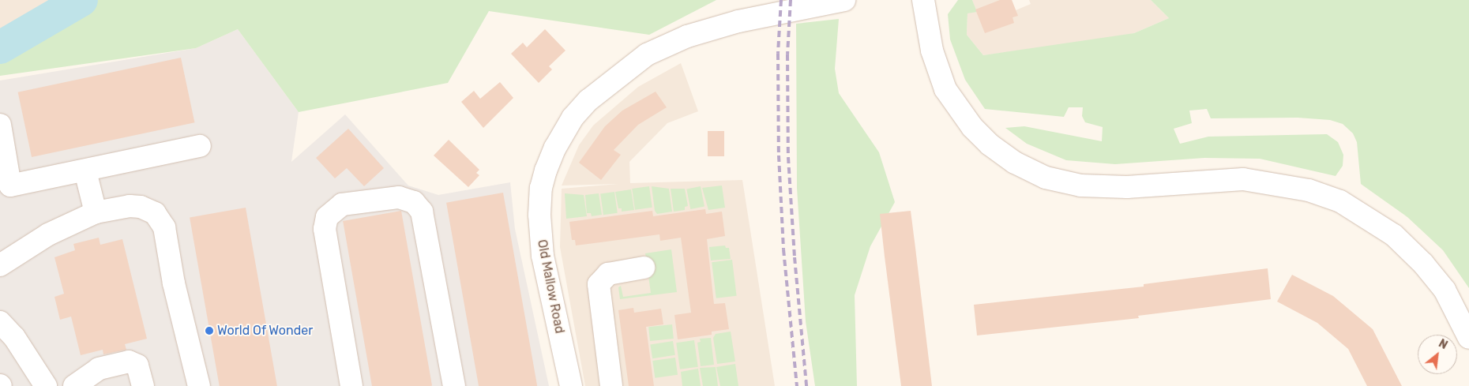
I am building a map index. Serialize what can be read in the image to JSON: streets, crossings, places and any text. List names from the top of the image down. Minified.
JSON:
{"streets":{"street":["Old Mallow Road"]},"places":["World Of Wonder"],"north":"top right"}
